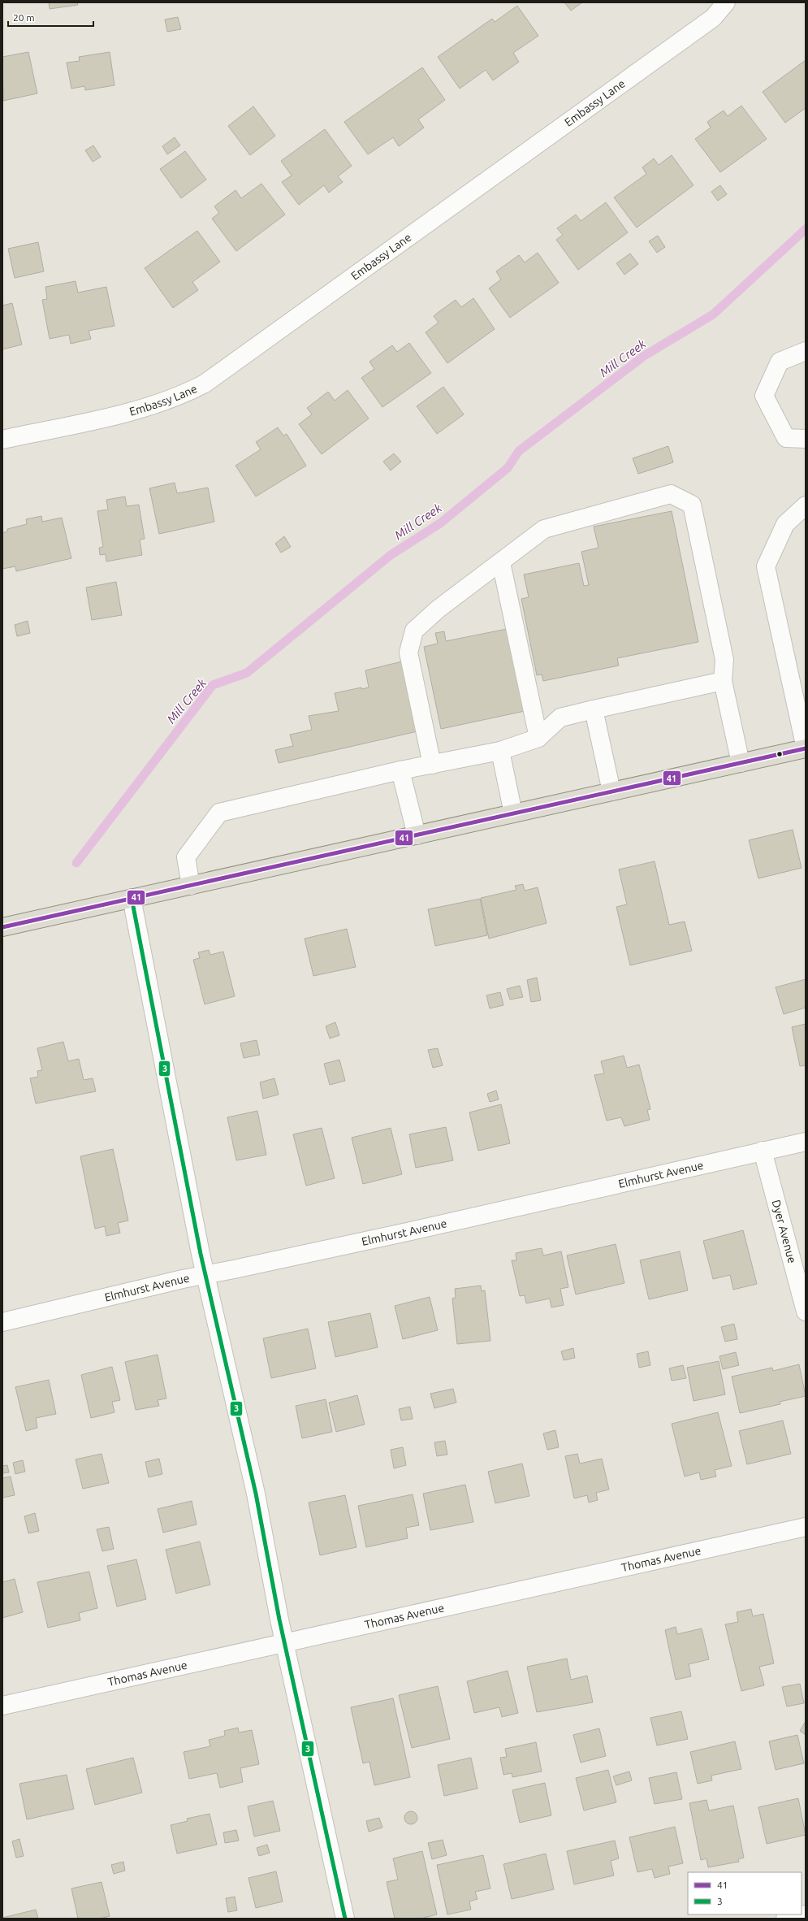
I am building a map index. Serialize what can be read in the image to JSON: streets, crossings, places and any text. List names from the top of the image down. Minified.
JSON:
{"streets":{"street":["Embassy Lane","Elmhurst Avenue","Dyer Avenue","Thomas Avenue"]},"crossings":[["Elmhurst Avenue","Dyer Avenue"]],"water":["Mill Creek"],"lines":["transit line 41","transit line 3"],"legend":["41","3"],"scale_bar":"20 m"}
